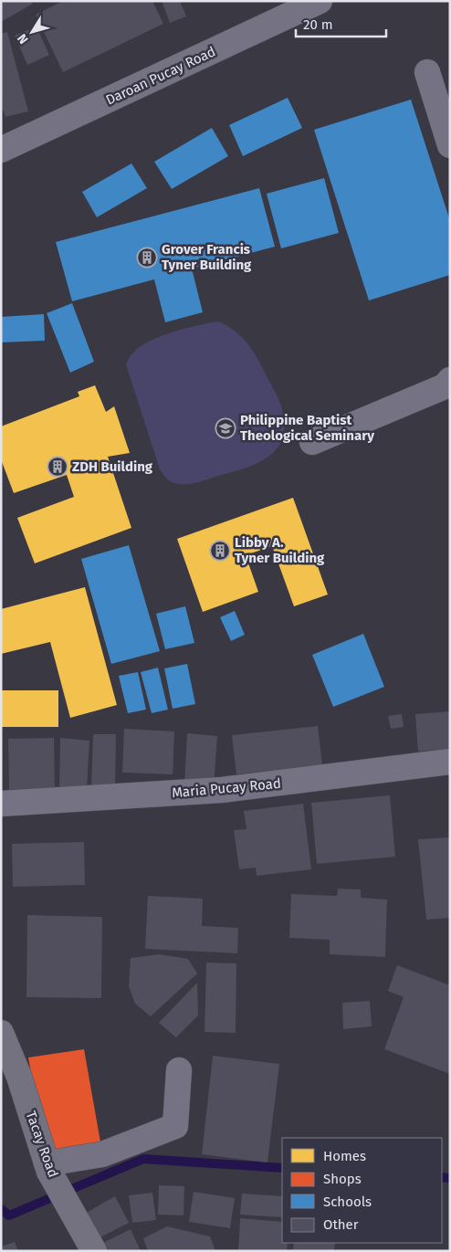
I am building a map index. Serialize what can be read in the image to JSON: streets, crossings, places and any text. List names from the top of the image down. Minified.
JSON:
{"streets":{"main road":["Tacay Road"],"street":["Daroan Pucay Road","Maria Pucay Road"]},"places":{"building":["Grover Francis Tyner Building","ZDH Building","Libby A. Tyner Building"],"school or university":["Philippine Baptist Theological Seminary"]},"legend":["Homes","Shops","Schools","Other"],"scale_bar":"20 m","north":"bottom left"}
